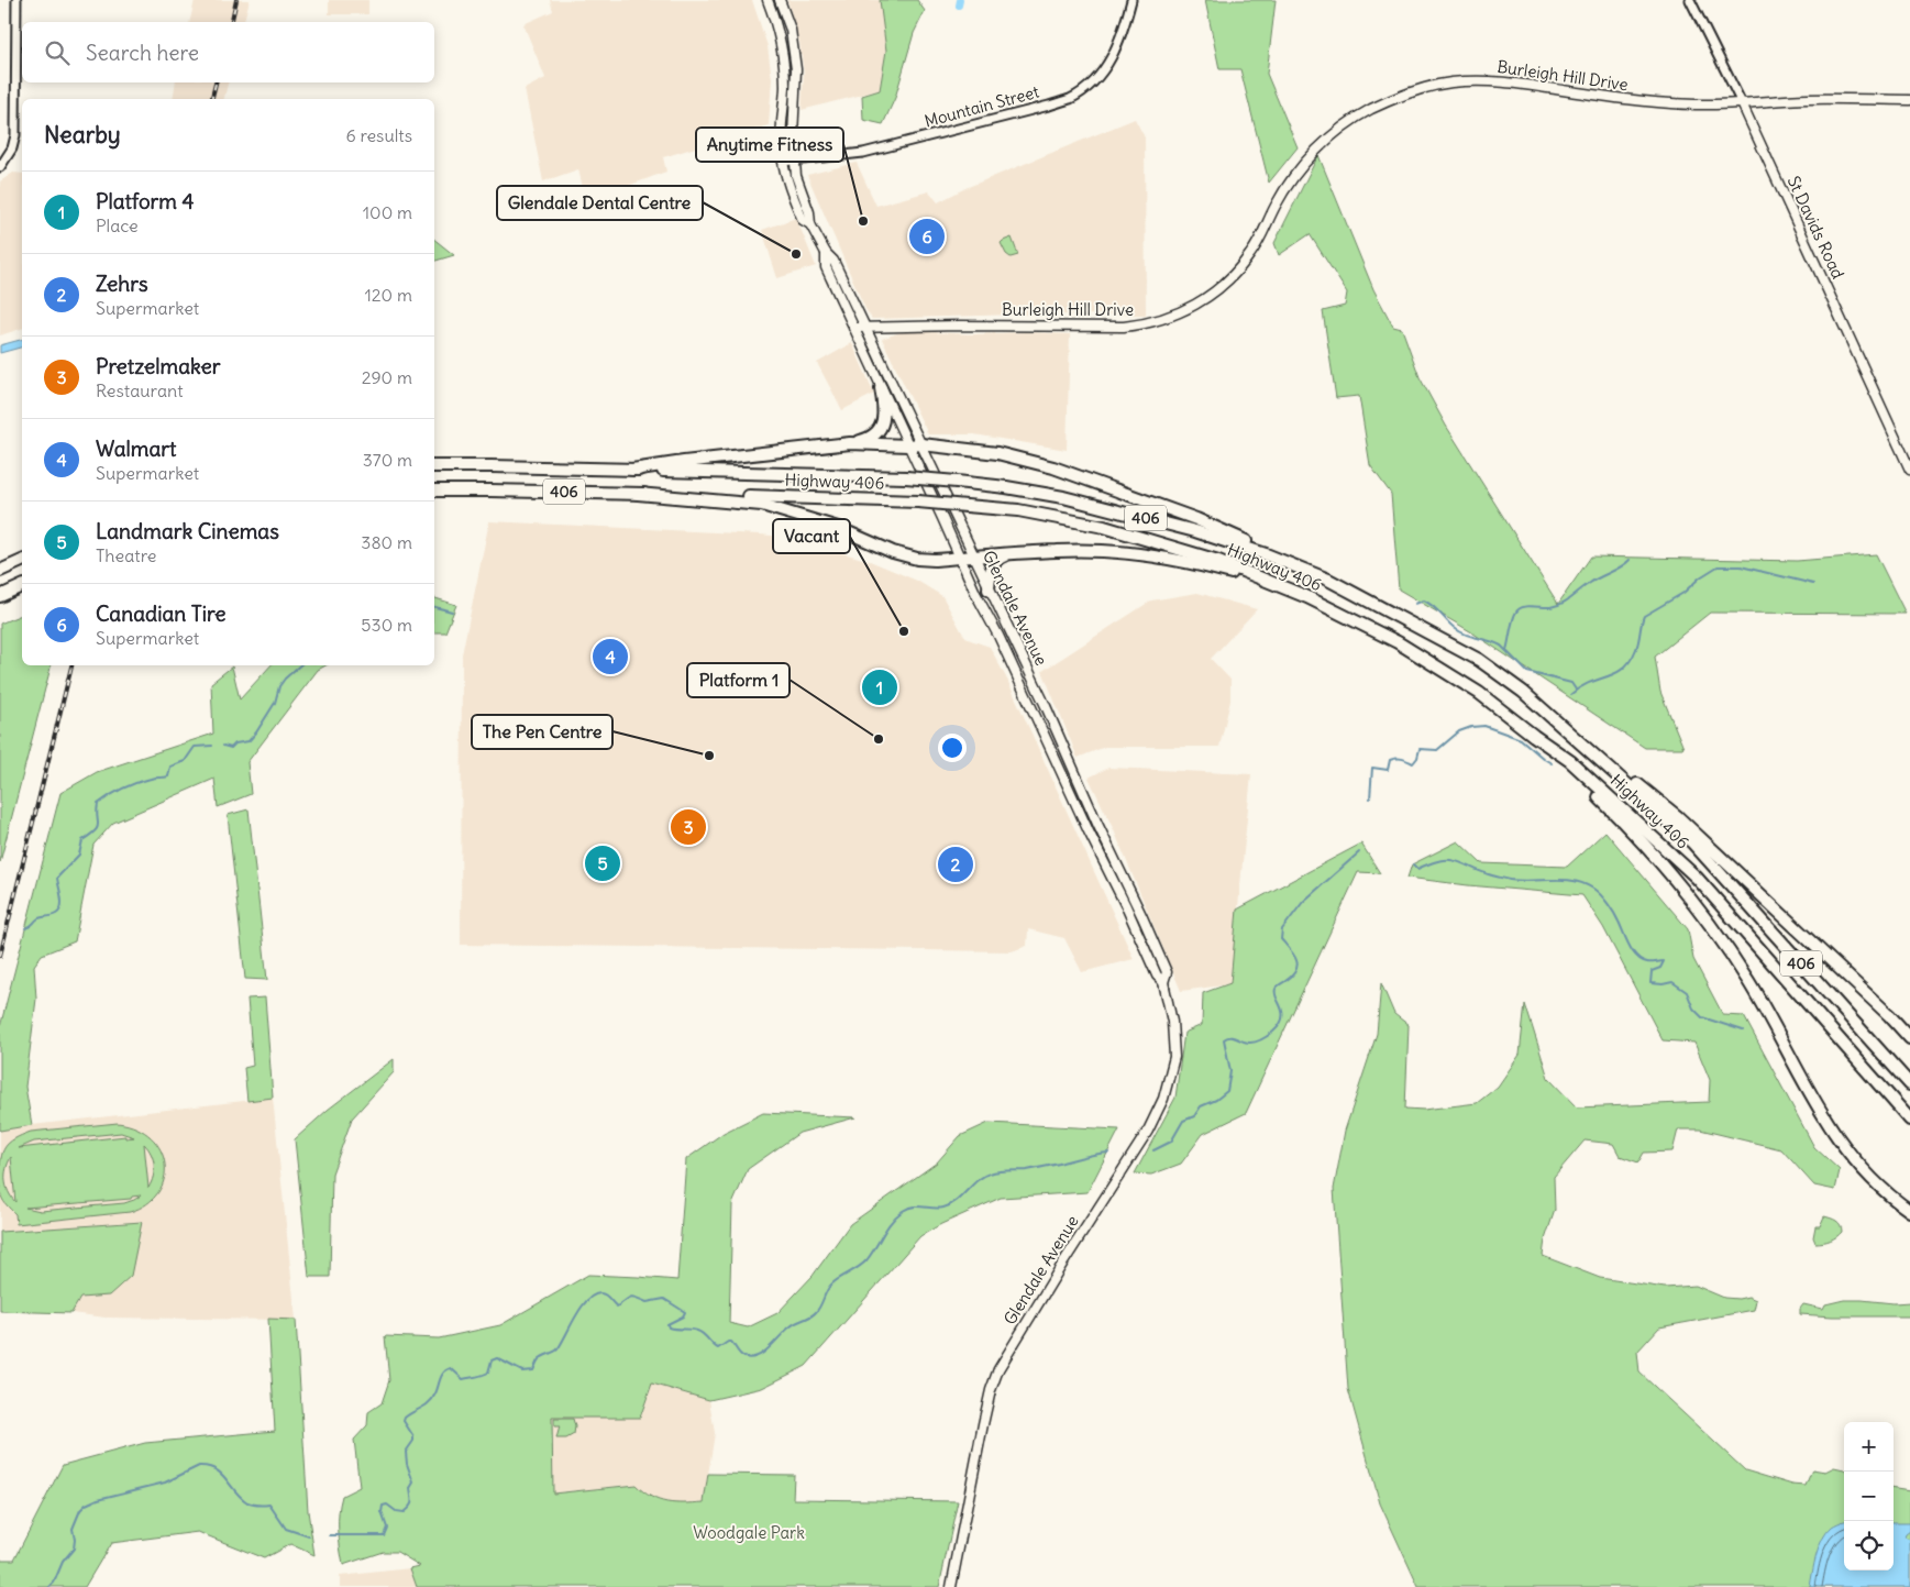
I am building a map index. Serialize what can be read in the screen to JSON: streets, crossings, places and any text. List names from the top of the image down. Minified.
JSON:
{"streets":{"highway":["Highway 406","406"],"main road":["Burleigh Hill Drive","St Davids Road","Glendale Avenue"],"street":["Mountain Street"]},"crossings":[["Burleigh Hill Drive","St Davids Road"],["Burleigh Hill Drive","Glendale Avenue"],["Mountain Street","Glendale Avenue"]],"parks":["Woodgale Park"],"places":["Anytime Fitness","Glendale Dental Centre","Vacant","Platform 1","The Pen Centre"],"page":{"search":"Search here","heading":["Nearby","6 results"],"list":[{"mark":"1","name":"Platform 4","note":"Place","value":"100 m"},{"mark":"2","name":"Zehrs","note":"Supermarket","value":"120 m"},{"mark":"3","name":"Pretzelmaker","note":"Restaurant","value":"290 m"},{"mark":"4","name":"Walmart","note":"Supermarket","value":"370 m"},{"mark":"5","name":"Landmark Cinemas","note":"Theatre","value":"380 m"},{"mark":"6","name":"Canadian Tire","note":"Supermarket","value":"530 m"}],"pins":["6","4","1","3","5","2"],"map_buttons":["+","−"]}}
